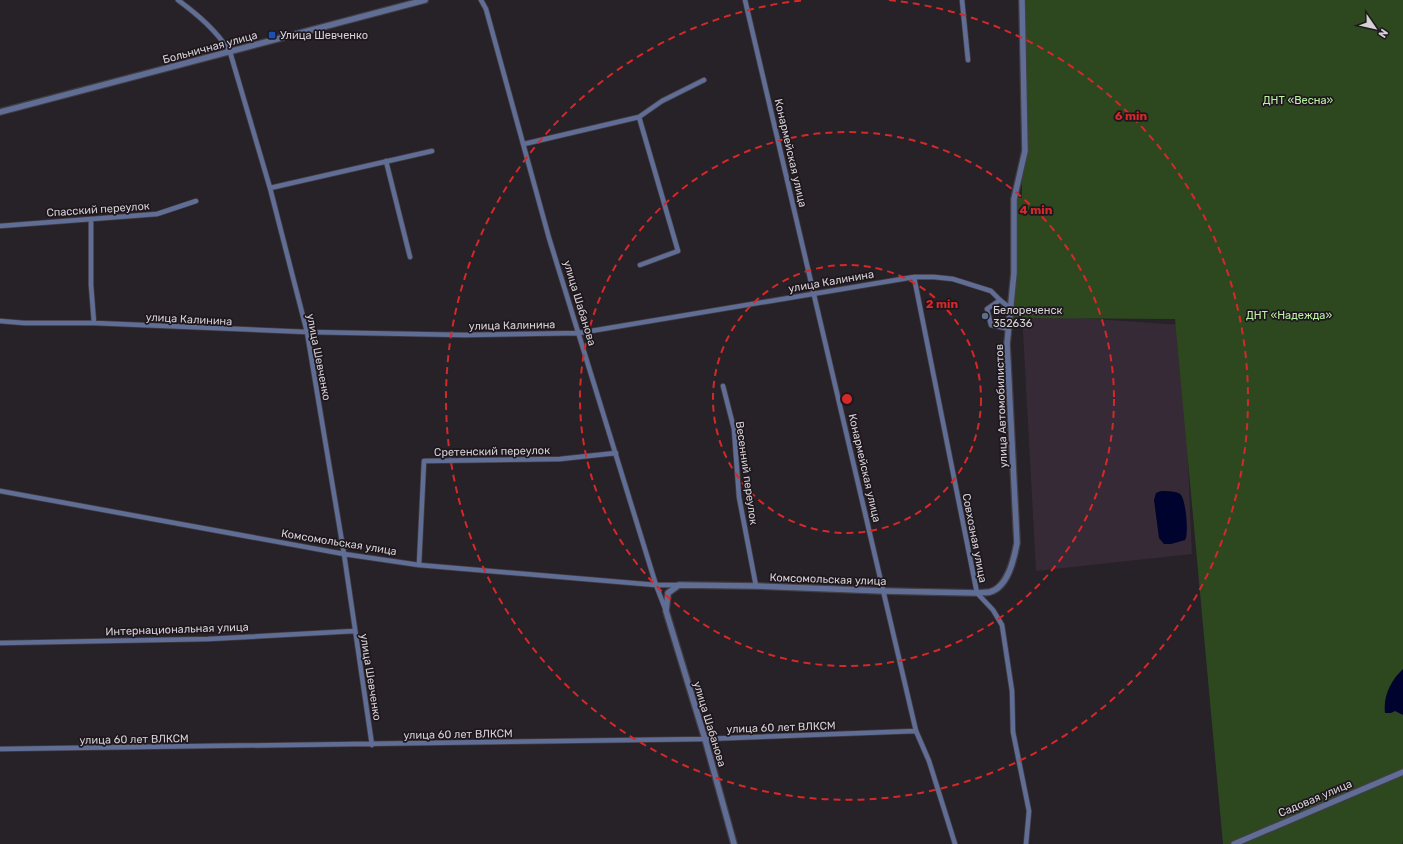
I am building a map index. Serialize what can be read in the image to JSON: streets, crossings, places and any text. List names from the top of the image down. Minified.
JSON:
{"streets":{"street":["Больничная улица","Конармейская улица","Спасский переулок","улица Калинина","улица Шабанова","улица Шевченко","улица Автомобилистов","Сретенский переулок","Весенний переулок","Совхозная улица","Комсомольская улица","Интернациональная улица","улица 60 лет ВЛКСМ","Садовая улица"]},"crossings":[["Больничная улица","улица Шевченко"],["Конармейская улица","улица Калинина"],["Конармейская улица","Комсомольская улица"],["Конармейская улица","улица 60 лет ВЛКСМ"],["улица Калинина","улица Шабанова"],["улица Калинина","улица Шевченко"],["улица Калинина","улица Автомобилистов"],["улица Калинина","Совхозная улица"],["улица Шабанова","Сретенский переулок"],["улица Шабанова","Комсомольская улица"],["улица Шабанова","улица 60 лет ВЛКСМ"],["улица Шевченко","Комсомольская улица"],["улица Шевченко","Интернациональная улица"],["улица Шевченко","улица 60 лет ВЛКСМ"],["улица Автомобилистов","Совхозная улица"],["улица Автомобилистов","Комсомольская улица"],["Сретенский переулок","Комсомольская улица"],["Весенний переулок","Комсомольская улица"],["Совхозная улица","Комсомольская улица"]],"parks":["ДНТ «Весна»","ДНТ «Надежда»"],"places":{"transit":["Улица Шевченко"],"other":["Белореченск 352636"]},"north":"bottom right","rings":["6 min","4 min","2 min"]}
